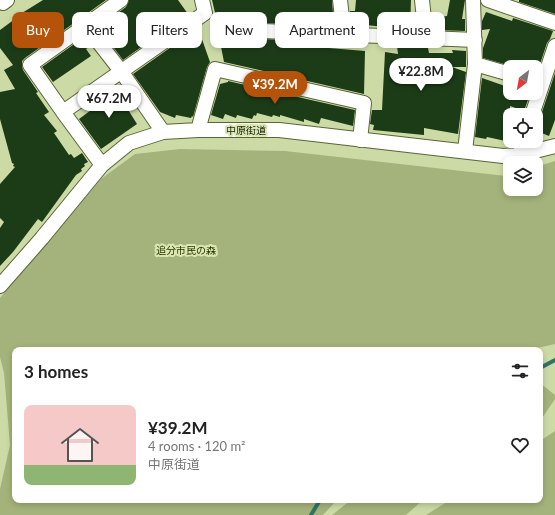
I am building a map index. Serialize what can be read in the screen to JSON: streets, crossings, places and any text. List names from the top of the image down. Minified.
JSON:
{"streets":{"street":["中原街道"]},"parks":["追分市民の森"],"north":"bottom left","page":{"chip":["Buy","Rent","Filters","New","Apartment","House"],"price":["¥22.8M","¥39.2M","¥67.2M"],"heading":"3 homes","list":[{"name":"¥39.2M","note":"4 rooms · 120 m² · 中原街道"}]}}
